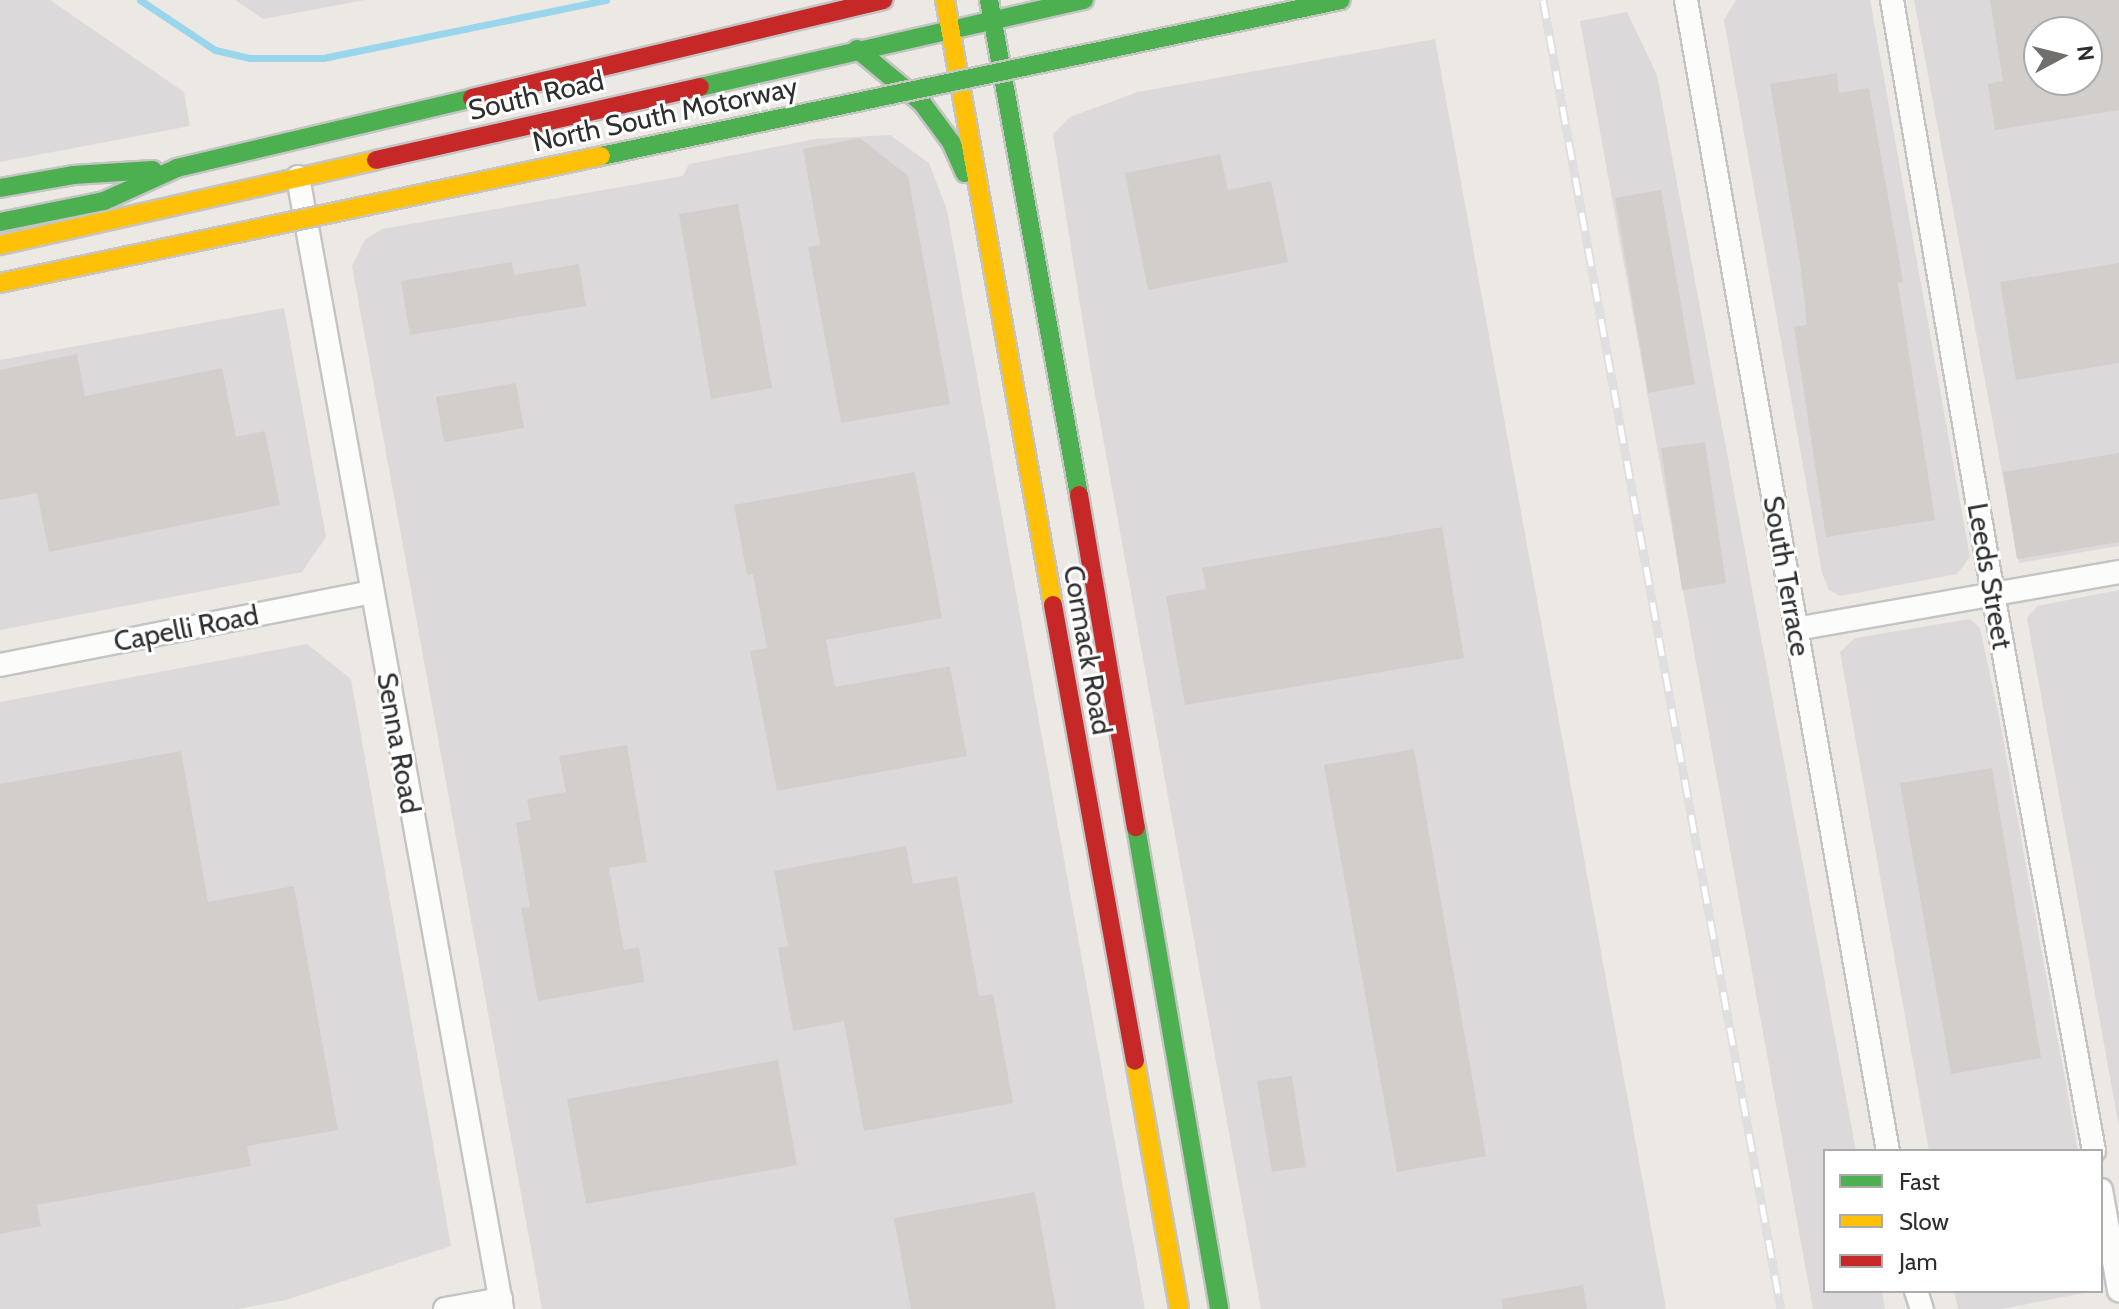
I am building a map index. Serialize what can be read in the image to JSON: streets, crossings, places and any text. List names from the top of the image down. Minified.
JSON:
{"streets":{"main road":["South Road","North South Motorway","Cormack Road"],"street":["South Terrace","Leeds Street","Capelli Road","Senna Road"]},"crossings":[["South Road","Cormack Road"],["South Road","Senna Road"],["Capelli Road","Senna Road"]],"legend":["Fast","Slow","Jam"],"north":"right"}
